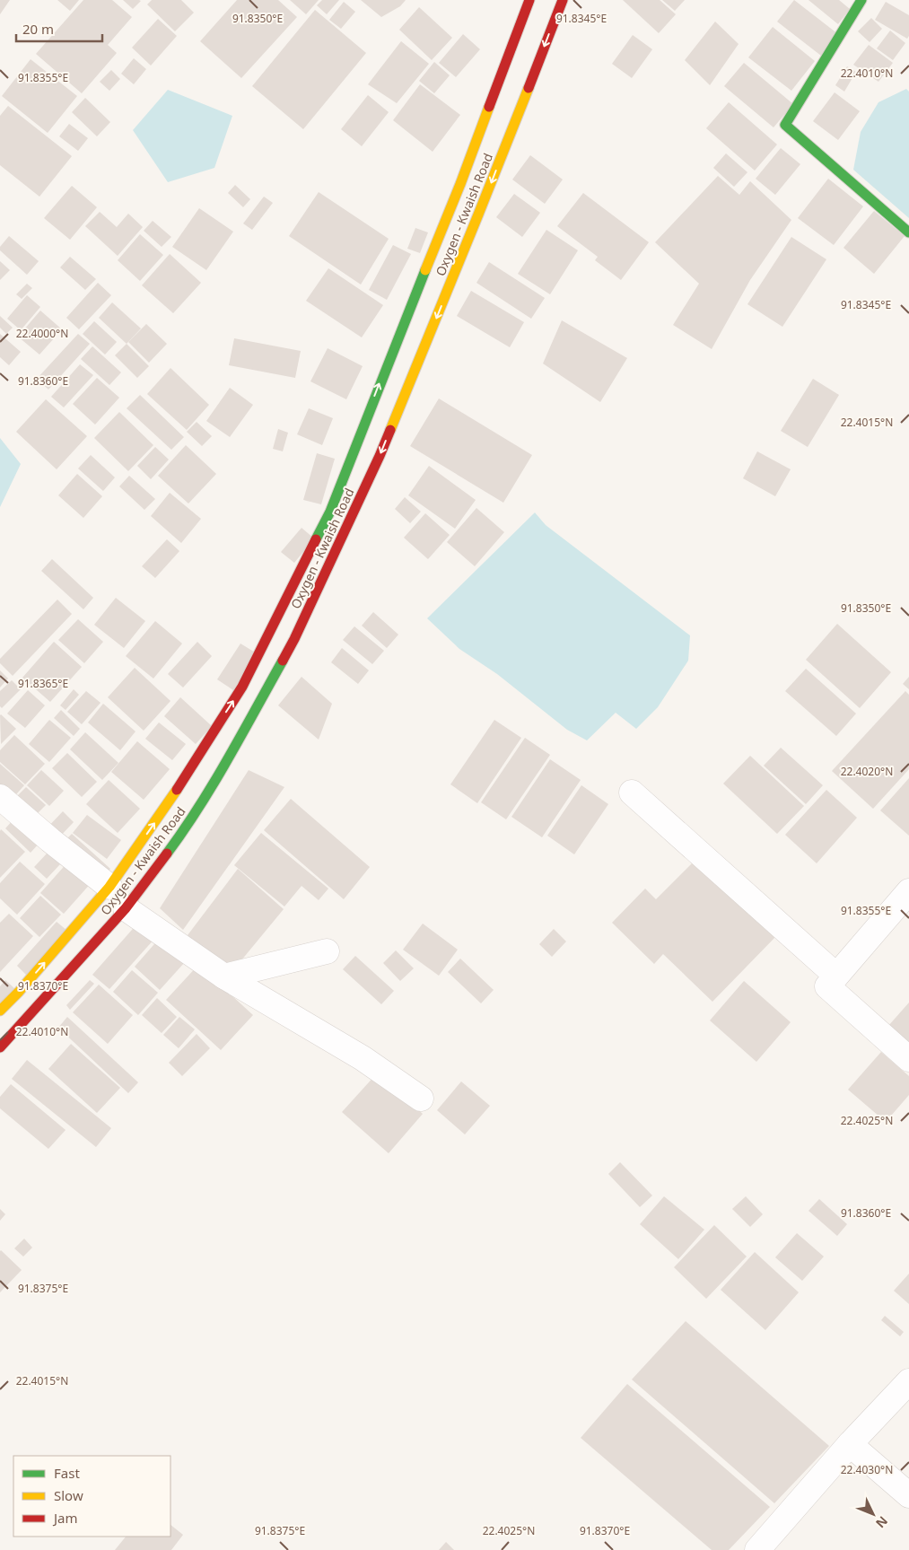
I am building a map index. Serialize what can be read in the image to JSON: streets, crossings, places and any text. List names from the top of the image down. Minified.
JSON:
{"streets":{"main road":["Oxygen - Kwaish Road"]},"legend":["Fast","Slow","Jam"],"scale_bar":"20 m","north":"bottom right","coordinates":["91.8345°E","91.8350°E","22.4010°N","91.8355°E","22.4000°N","91.8360°E","22.4015°N","91.8365°E","22.4020°N","91.8370°E","22.4025°N","91.8375°E","22.4030°N"]}
